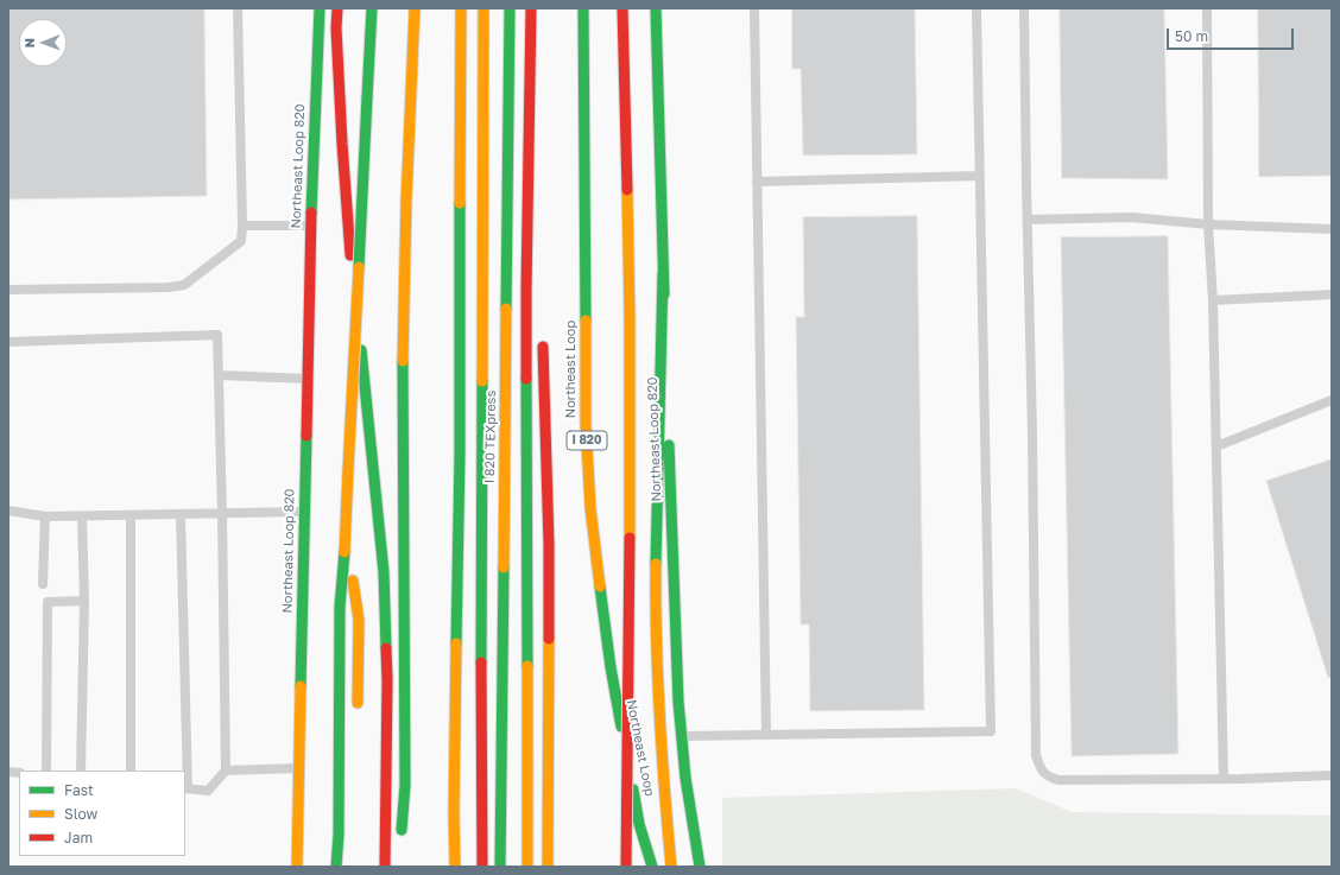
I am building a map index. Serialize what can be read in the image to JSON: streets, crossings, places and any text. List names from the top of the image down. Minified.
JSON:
{"streets":{"main road":["Northeast Loop 820","Northeast Loop","I 820 TEXpress","I 820"]},"legend":["Fast","Slow","Jam"],"scale_bar":"50 m","north":"left"}
